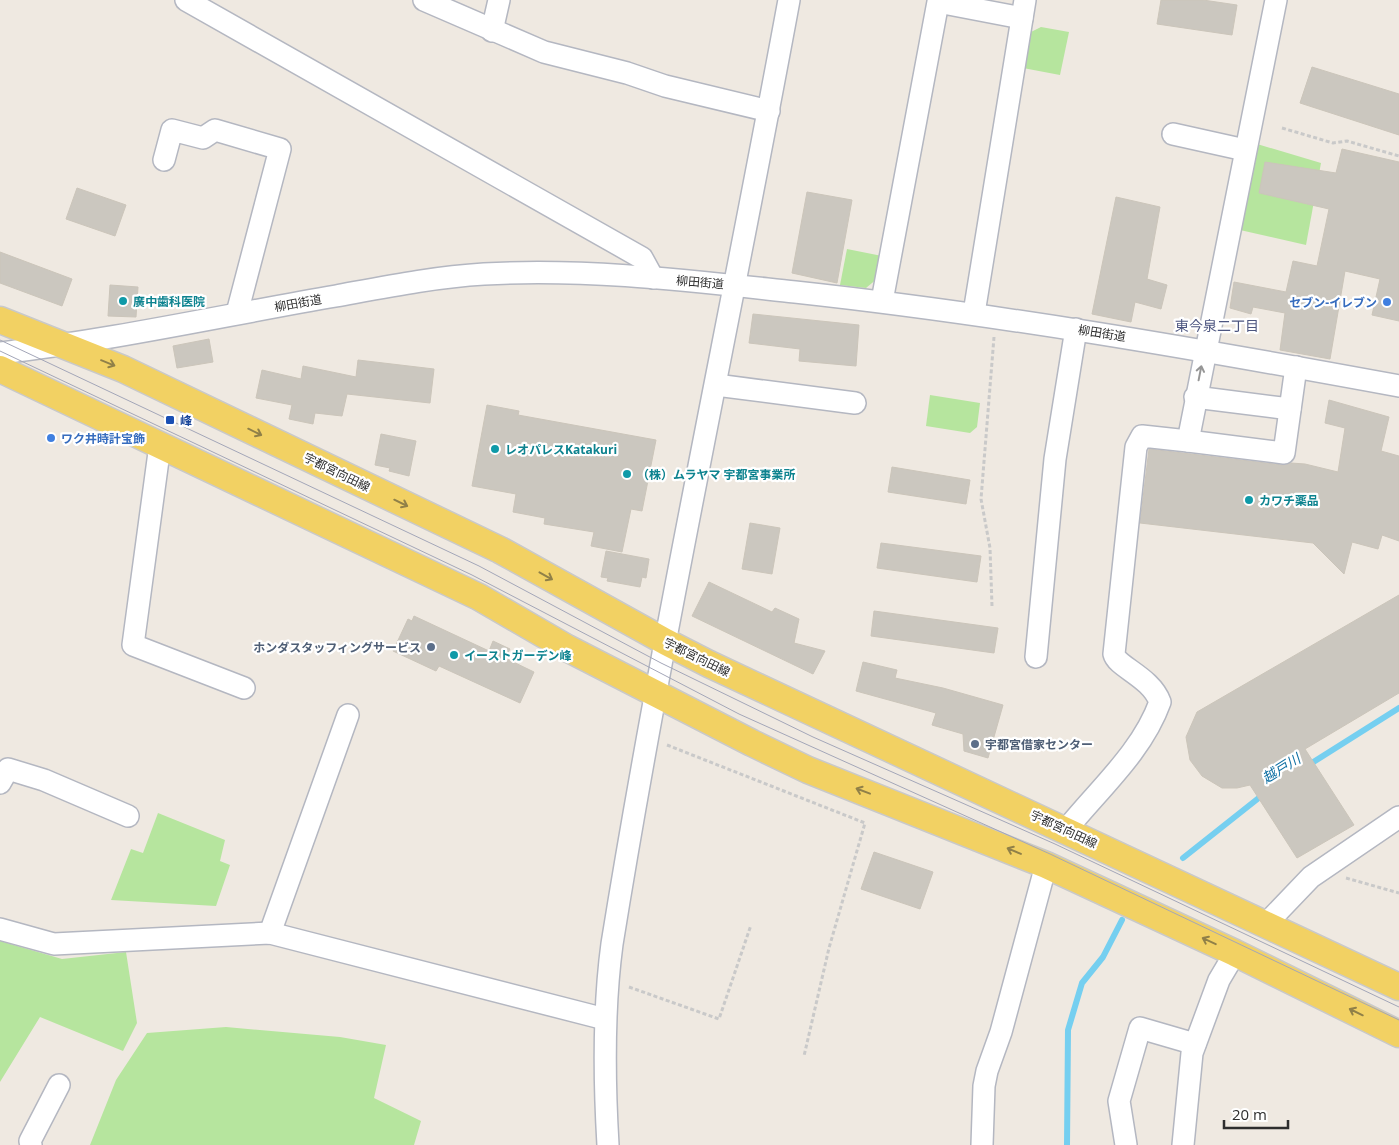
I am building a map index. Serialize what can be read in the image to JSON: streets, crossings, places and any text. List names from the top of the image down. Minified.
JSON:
{"streets":{"main road":["宇都宮向田線"],"street":["柳田街道"]},"crossings":[["柳田街道","宇都宮向田線"]],"districts":["東今泉二丁目"],"water":["越戸川"],"places":{"other":["廣中歯科医院","セブン-イレブン","ワク井時計宝飾","レオパレスKatakuri","（株）ムラヤマ 宇都宮事業所","カワチ薬品","ホンダスタッフィングサービス","イーストガーデン峰","宇都宮借家センター"],"transit":["峰"]},"scale_bar":"20 m"}
